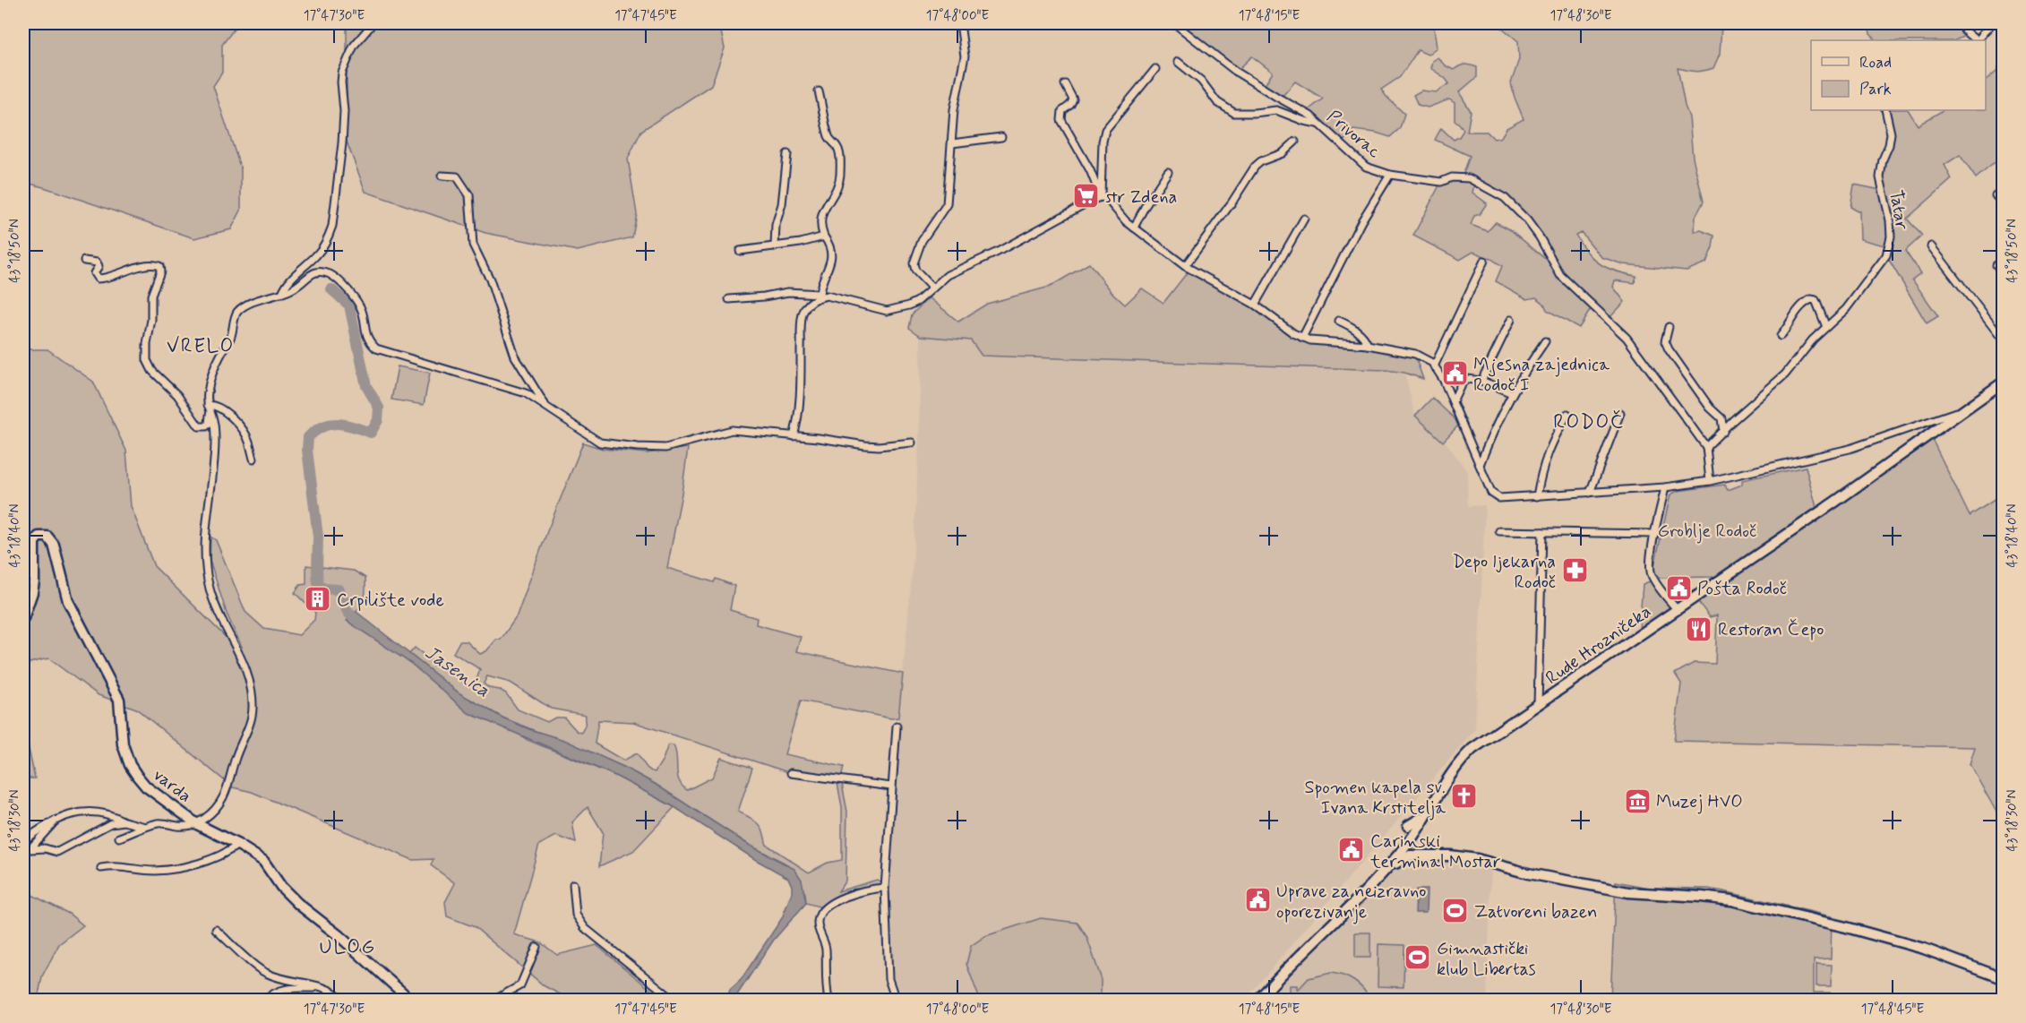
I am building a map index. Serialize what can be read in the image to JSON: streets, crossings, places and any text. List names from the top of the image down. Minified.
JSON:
{"streets":{"street":["Privorac","Tatar","Rude Hrozničeka","varda"]},"crossings":[["Privorac","Tatar"]],"districts":["VRELO","RODOČ","ULOG"],"water":["Jasenica"],"parks":["Groblje Rodoč"],"places":{"supermarket":["str Zdena"],"public building":["Mjesna zajednica Rodoč I","Pošta Rodoč","Carinski terminal Mostar","Uprave za neizravno oporezivanje"],"pharmacy":["Depo ljekarna Rodoč"],"building":["Crpilište vode"],"restaurant":["Restoran Čepo"],"church":["Spomen kapela sv. Ivana Krstitelja"],"museum":["Muzej HVO"],"sports":["Zatvoreni bazen","Gimnastički klub Libertas"]},"legend":["Road","Park"],"coordinates":["17°47'30\"E","17°47'45\"E","17°48'00\"E","17°48'15\"E","17°48'30\"E","43°18'50\"N","43°18'40\"N","43°18'30\"N","17°48'45\"E"]}
